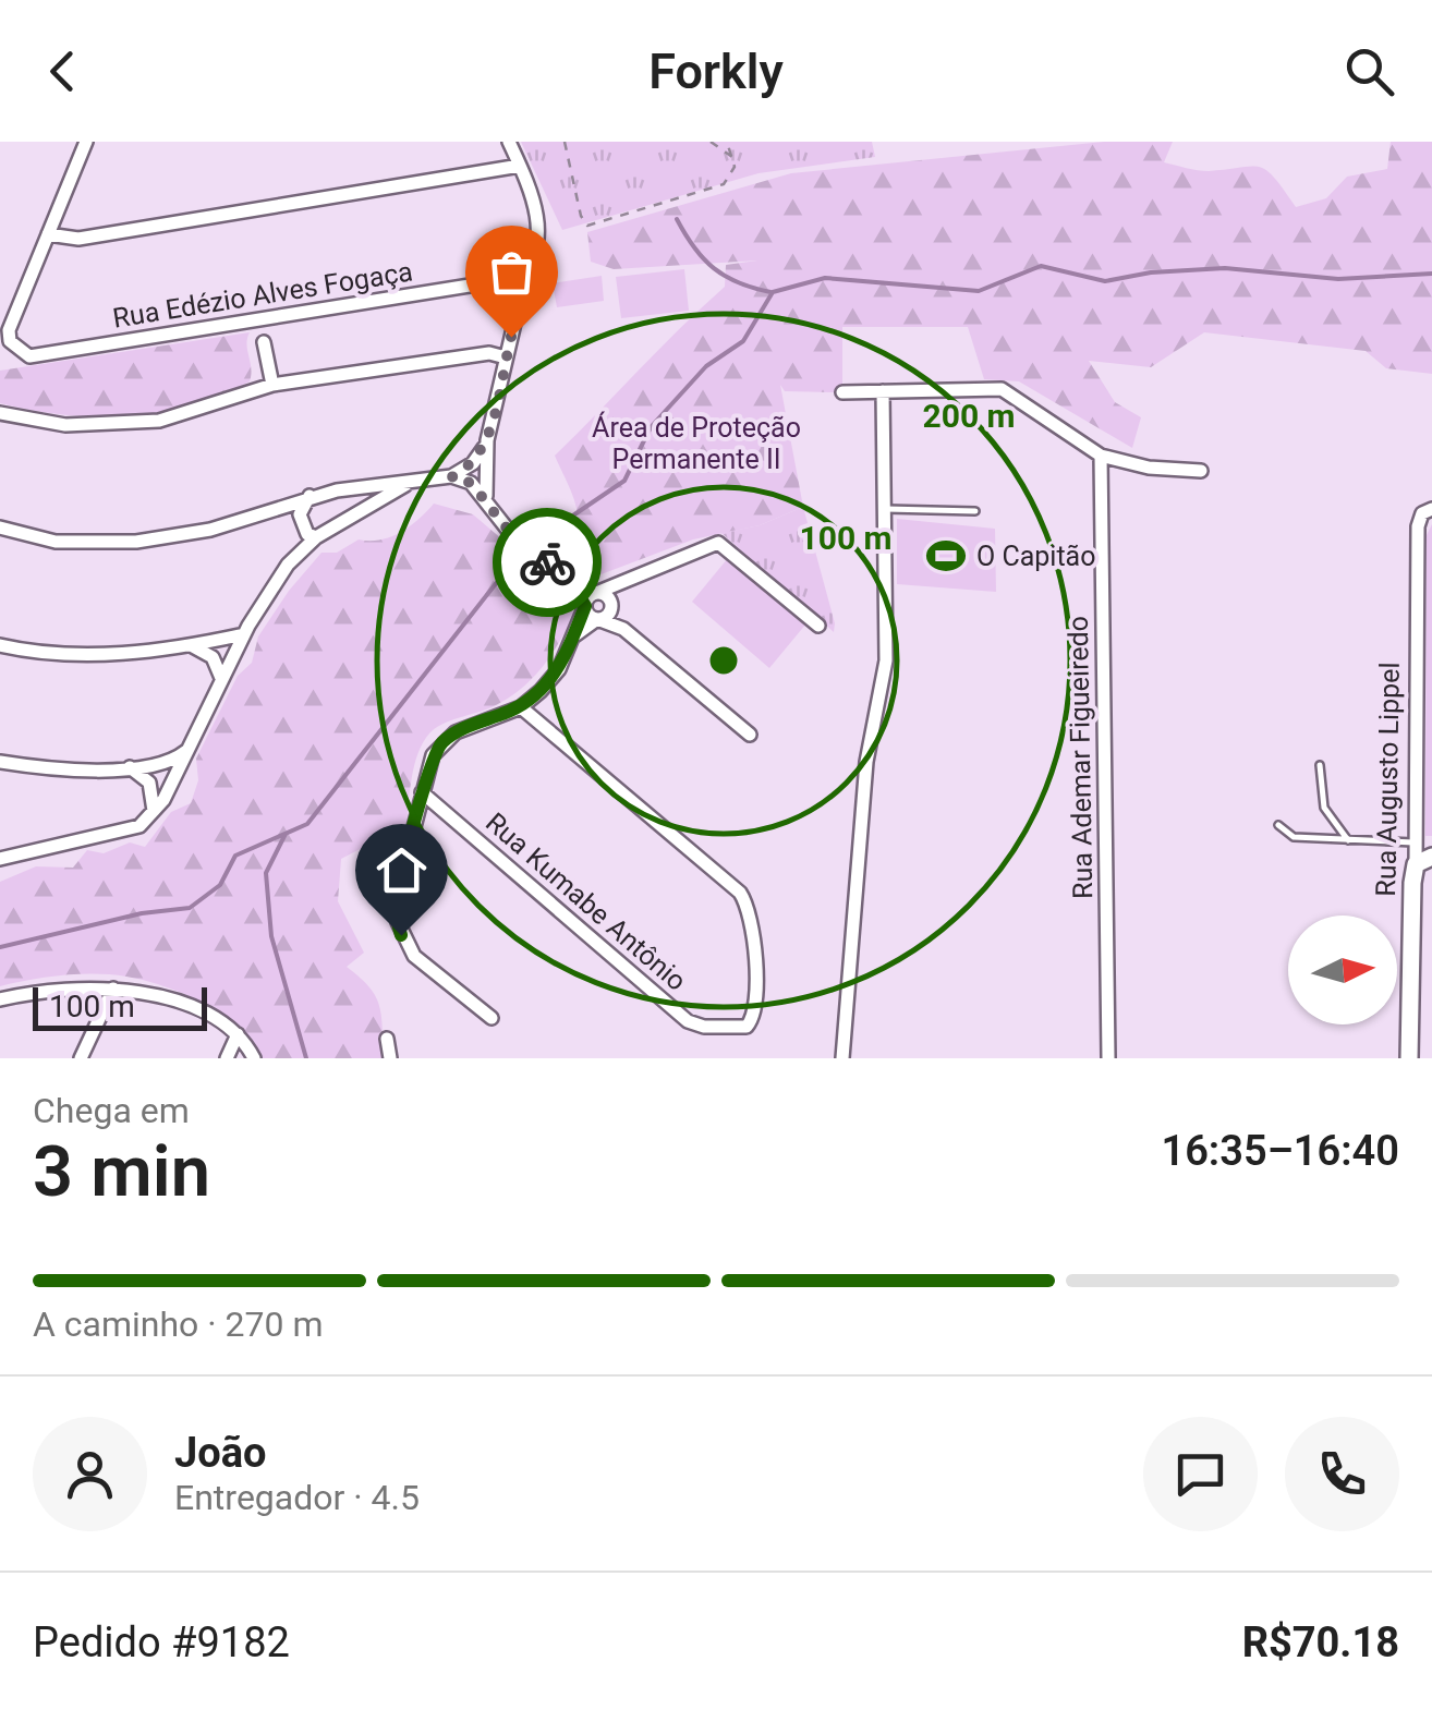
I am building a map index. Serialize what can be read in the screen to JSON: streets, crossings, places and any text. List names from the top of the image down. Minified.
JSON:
{"streets":{"main road":["Rua Augusto Lippel"],"street":["Rua Edézio Alves Fogaça","Rua Ademar Figueiredo","Rua Kumabe Antônio"]},"parks":["Área de Proteção Permanente II"],"places":{"sports":["O Capitão"]},"scale_bar":"100 m","north":"right","page":{"header":"Forkly","scale":"100 m","heading":["3 min","Chega em","16:35–16:40"],"panel":["João","Entregador · 4.5","Pedido #9182","R$70.18"],"bar":"A caminho · 270 m"},"rings":["200 m","100 m"]}
